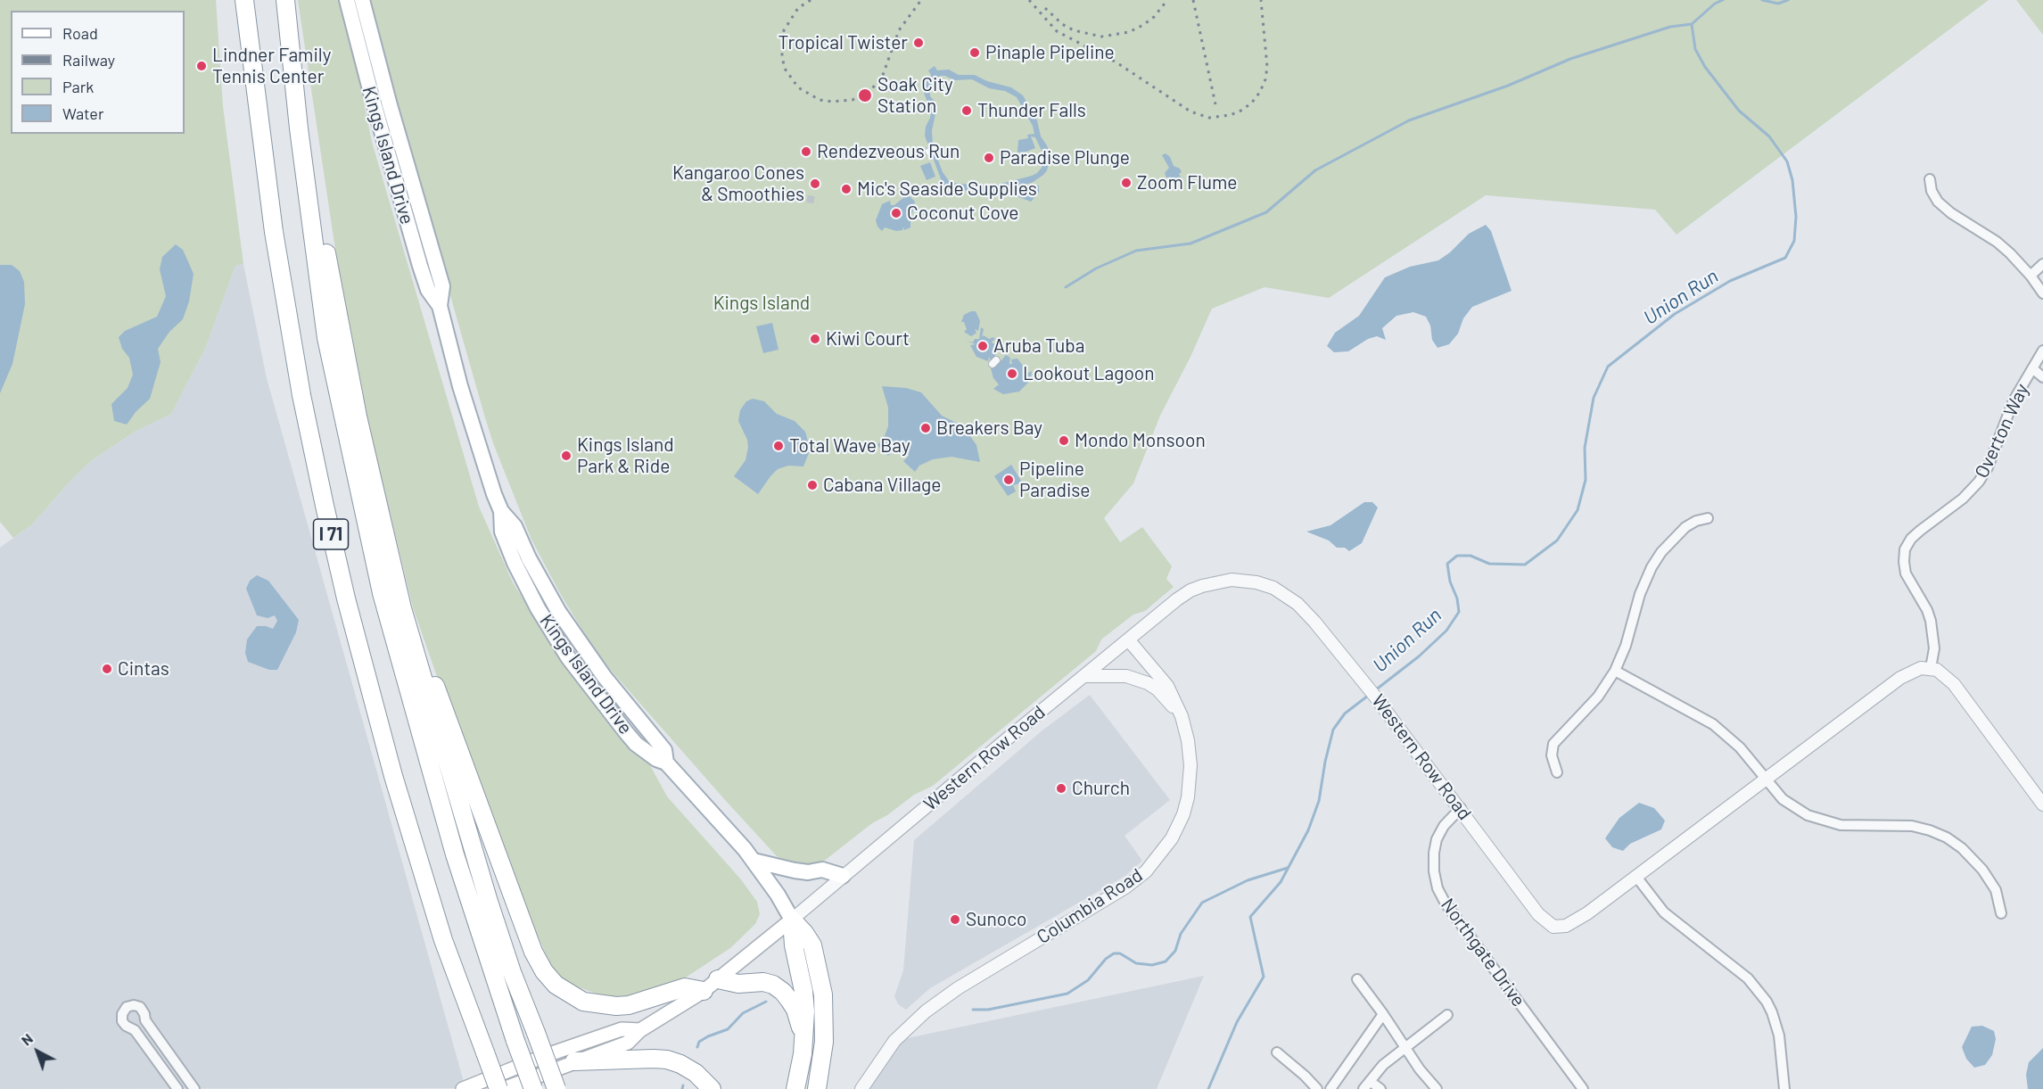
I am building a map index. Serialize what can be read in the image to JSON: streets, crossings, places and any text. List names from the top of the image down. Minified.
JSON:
{"streets":{"highway":["I 71"],"main road":["Kings Island Drive","Western Row Road"],"street":["Overton Way","Columbia Road","Northgate Drive"]},"crossings":[["Kings Island Drive","Western Row Road"],["Overton Way","Western Row Road"],["Western Row Road","Columbia Road"],["Western Row Road","Northgate Drive"]],"water":["Union Run"],"parks":["Kings Island"],"places":["Tropical Twister","Pinaple Pipeline","Lindner Family Tennis Center","Soak City Station","Thunder Falls","Rendezveous Run","Paradise Plunge","Zoom Flume","Kangaroo Cones & Smoothies","Mic's Seaside Supplies","Coconut Cove","Kiwi Court","Aruba Tuba","Lookout Lagoon","Breakers Bay","Mondo Monsoon","Total Wave Bay","Kings Island Park & Ride","Pipeline Paradise","Cabana Village","Cintas","Church","Sunoco"],"legend":["Road","Railway","Park","Water"],"north":"top left"}
